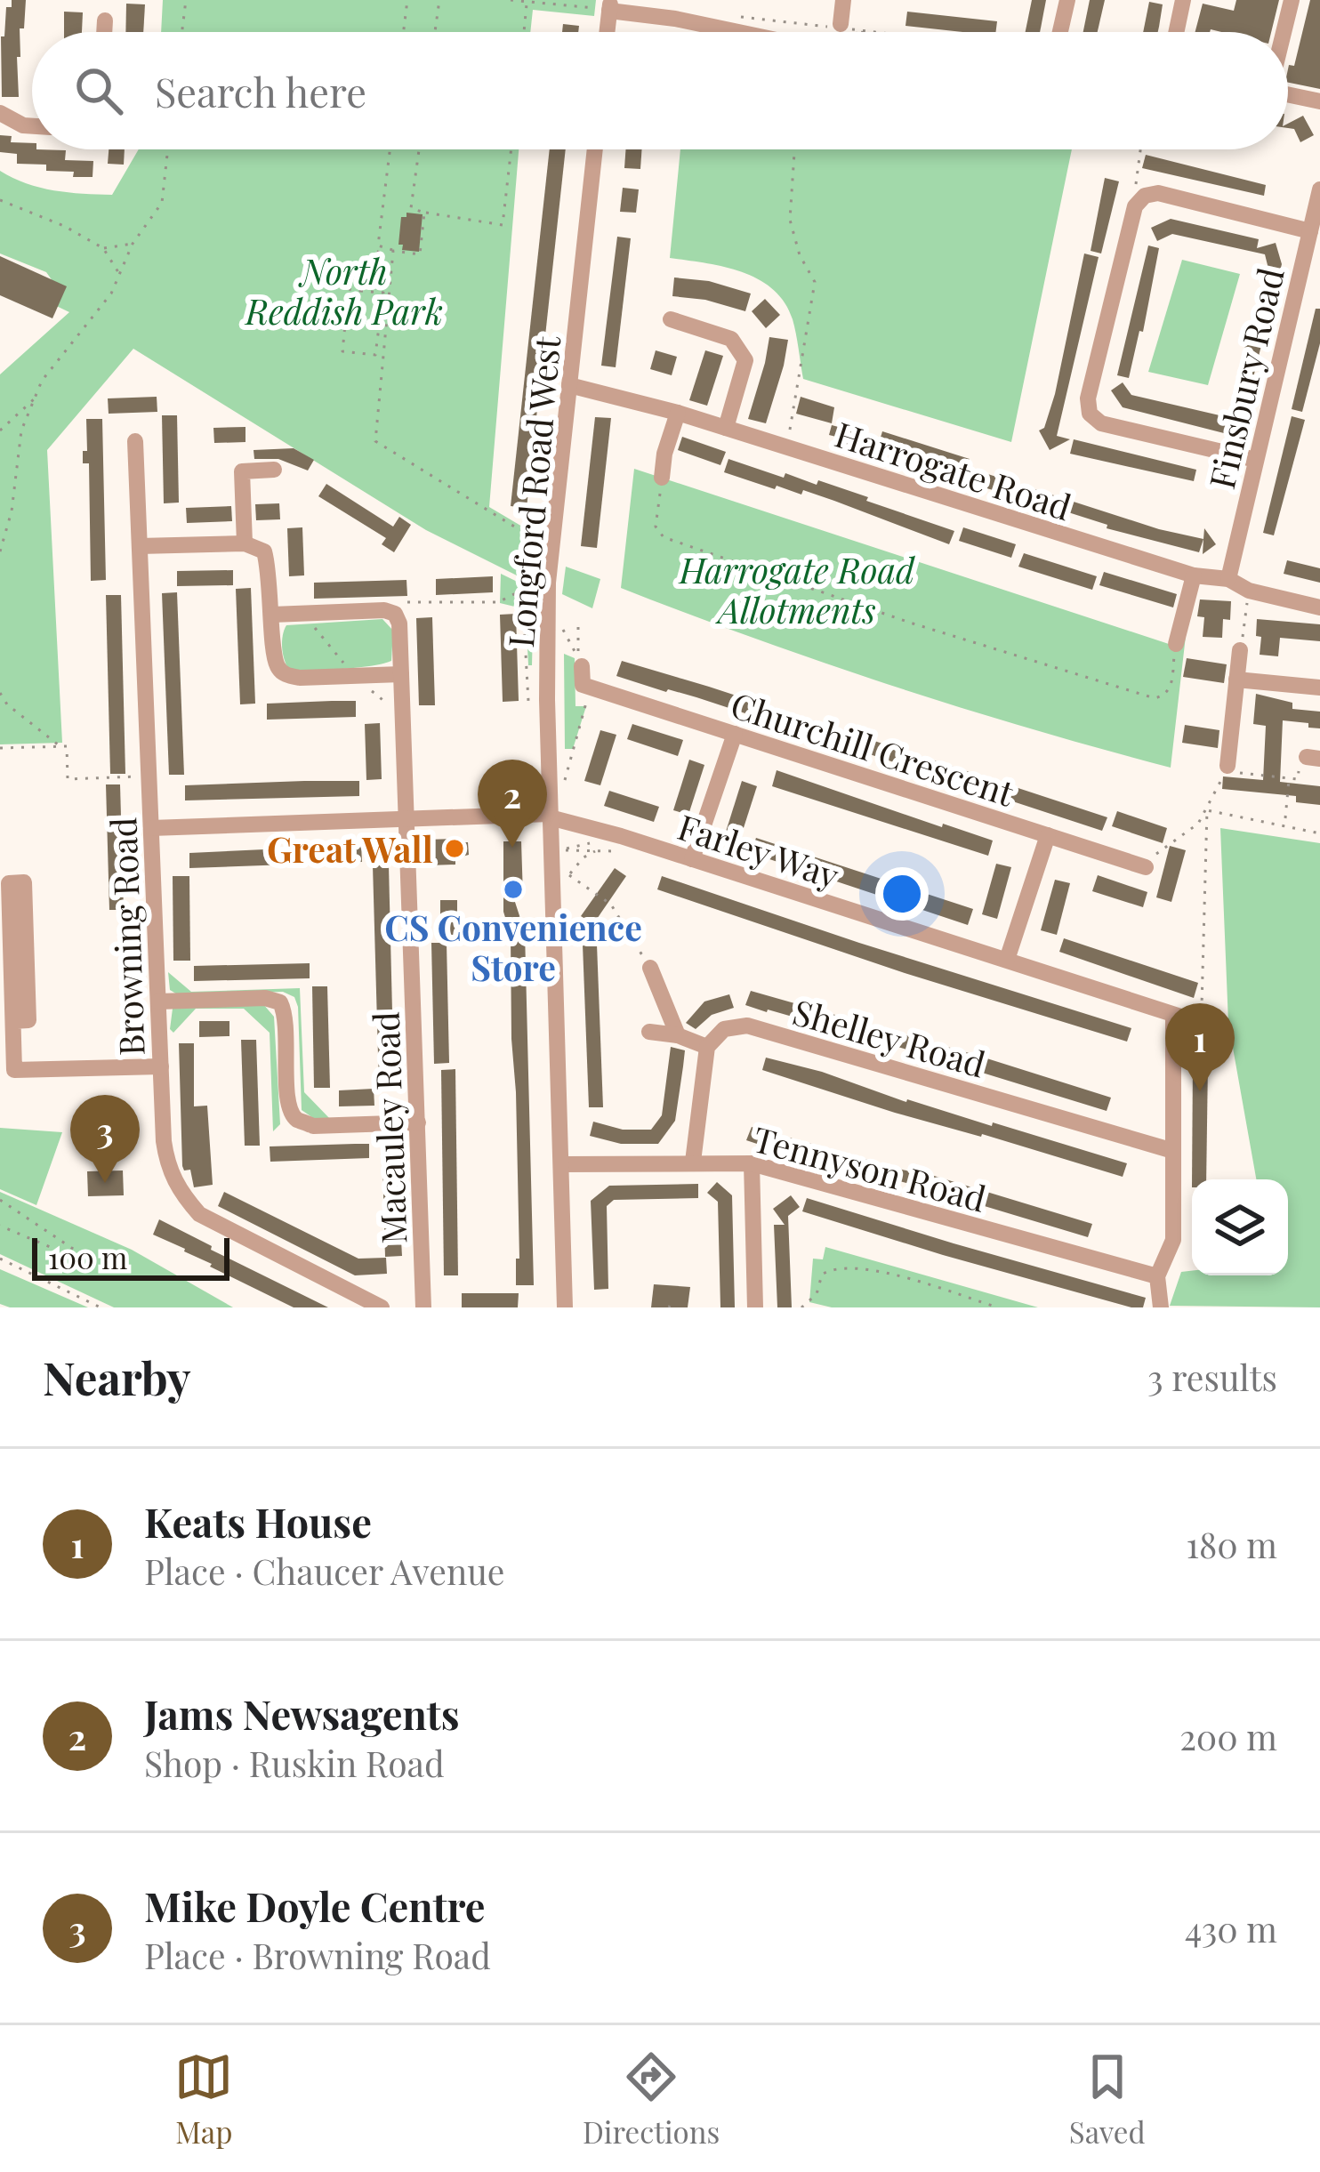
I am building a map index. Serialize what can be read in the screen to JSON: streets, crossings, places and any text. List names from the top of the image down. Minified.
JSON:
{"streets":{"street":["Finsbury Road","Harrogate Road","Longford Road West","Churchill Crescent","Farley Way","Browning Road","Shelley Road","Macauley Road","Tennyson Road"]},"crossings":[["Finsbury Road","Harrogate Road"],["Harrogate Road","Longford Road West"],["Longford Road West","Farley Way"],["Longford Road West","Tennyson Road"],["Farley Way","Browning Road"],["Farley Way","Macauley Road"]],"parks":["North Reddish Park","Harrogate Road Allotments"],"places":["Great Wall","CS Convenience Store"],"scale_bar":"100 m","page":{"search":"Search here","pins":["2","1","3"],"scale":"100 m","heading":["Nearby","3 results"],"list":[{"mark":"1","name":"Keats House","note":"Place · Chaucer Avenue","value":"180 m"},{"mark":"2","name":"Jams Newsagents","note":"Shop · Ruskin Road","value":"200 m"},{"mark":"3","name":"Mike Doyle Centre","note":"Place · Browning Road","value":"430 m"}],"nav":["Map","Directions","Saved"]}}
